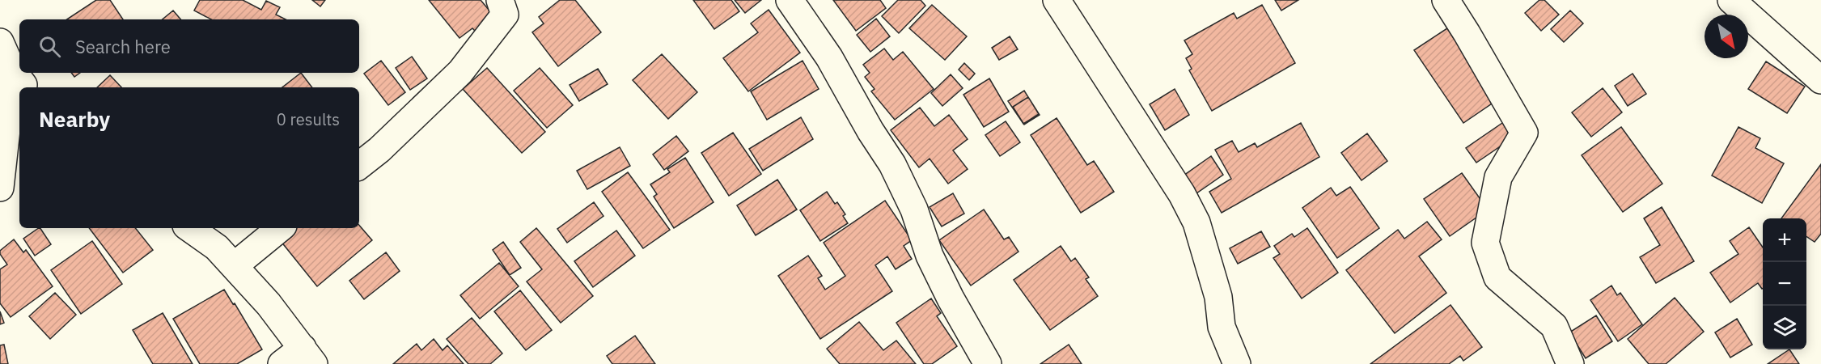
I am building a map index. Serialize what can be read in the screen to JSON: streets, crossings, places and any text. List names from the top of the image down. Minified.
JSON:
{"north":"bottom right","page":{"search":"Search here","heading":["Nearby","0 results"],"map_buttons":["+","−"]}}
